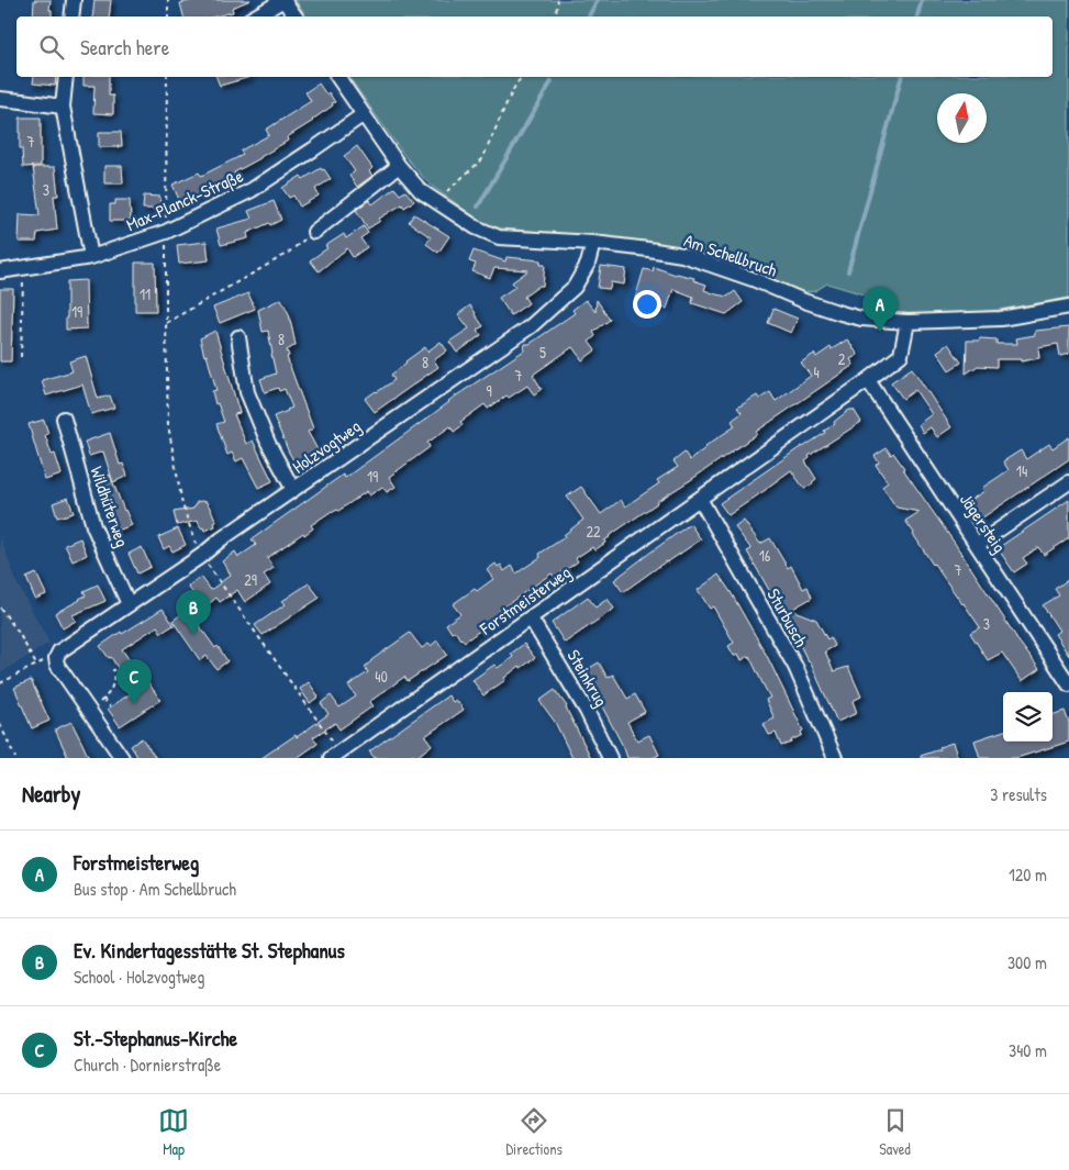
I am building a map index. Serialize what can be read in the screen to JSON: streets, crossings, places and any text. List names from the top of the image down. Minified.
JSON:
{"streets":{"street":["Max-Planck-Straße","Am Schellbruch","Holzvogtweg","Wildhüterweg","Jägersteig","Forstmeisterweg","Sturbusch","Steinkrug"]},"crossings":[["Max-Planck-Straße","Am Schellbruch"],["Am Schellbruch","Holzvogtweg"],["Am Schellbruch","Forstmeisterweg"],["Holzvogtweg","Wildhüterweg"],["Jägersteig","Forstmeisterweg"],["Forstmeisterweg","Sturbusch"],["Forstmeisterweg","Steinkrug"]],"house_numbers":["7","3","11","19","8","5","2","8","4","7","9","14","19","22","16","7","29","3","40"],"north":"top","page":{"search":"Search here","pins":["A","B","C"],"heading":["Nearby","3 results"],"list":[{"mark":"A","name":"Forstmeisterweg","note":"Bus stop · Am Schellbruch","value":"120 m"},{"mark":"B","name":"Ev. Kindertagesstätte St. Stephanus","note":"School · Holzvogtweg","value":"300 m"},{"mark":"C","name":"St.-Stephanus-Kirche","note":"Church · Dornierstraße","value":"340 m"}],"nav":["Map","Directions","Saved"]}}
